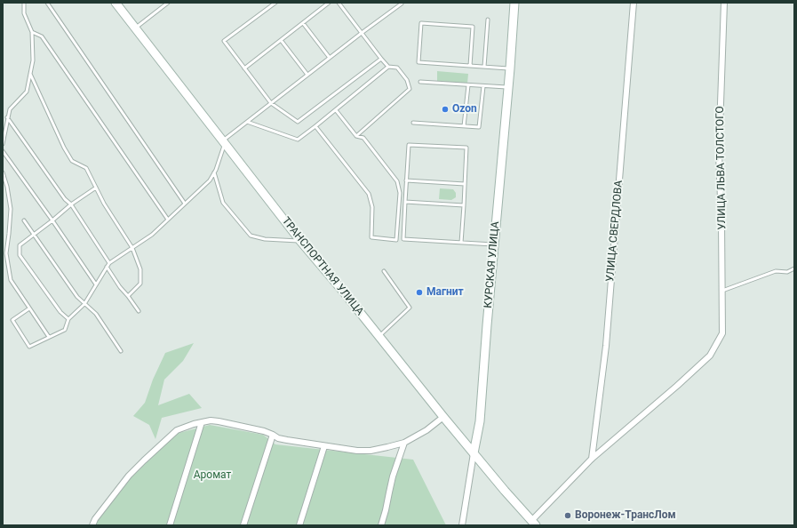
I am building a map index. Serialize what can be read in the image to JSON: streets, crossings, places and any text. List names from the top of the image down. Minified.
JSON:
{"streets":{"main road":["КУРСКАЯ УЛИЦА","ТРАНСПОРТНАЯ УЛИЦА"],"street":["УЛИЦА ЛЬВА ТОЛСТОГО","УЛИЦА СВЕРДЛОВА"]},"crossings":[["УЛИЦА ЛЬВА ТОЛСТОГО","УЛИЦА СВЕРДЛОВА"],["КУРСКАЯ УЛИЦА","ТРАНСПОРТНАЯ УЛИЦА"]],"parks":["Аромат"],"places":["Ozon","Магнит","Воронеж-ТрансЛом"]}
